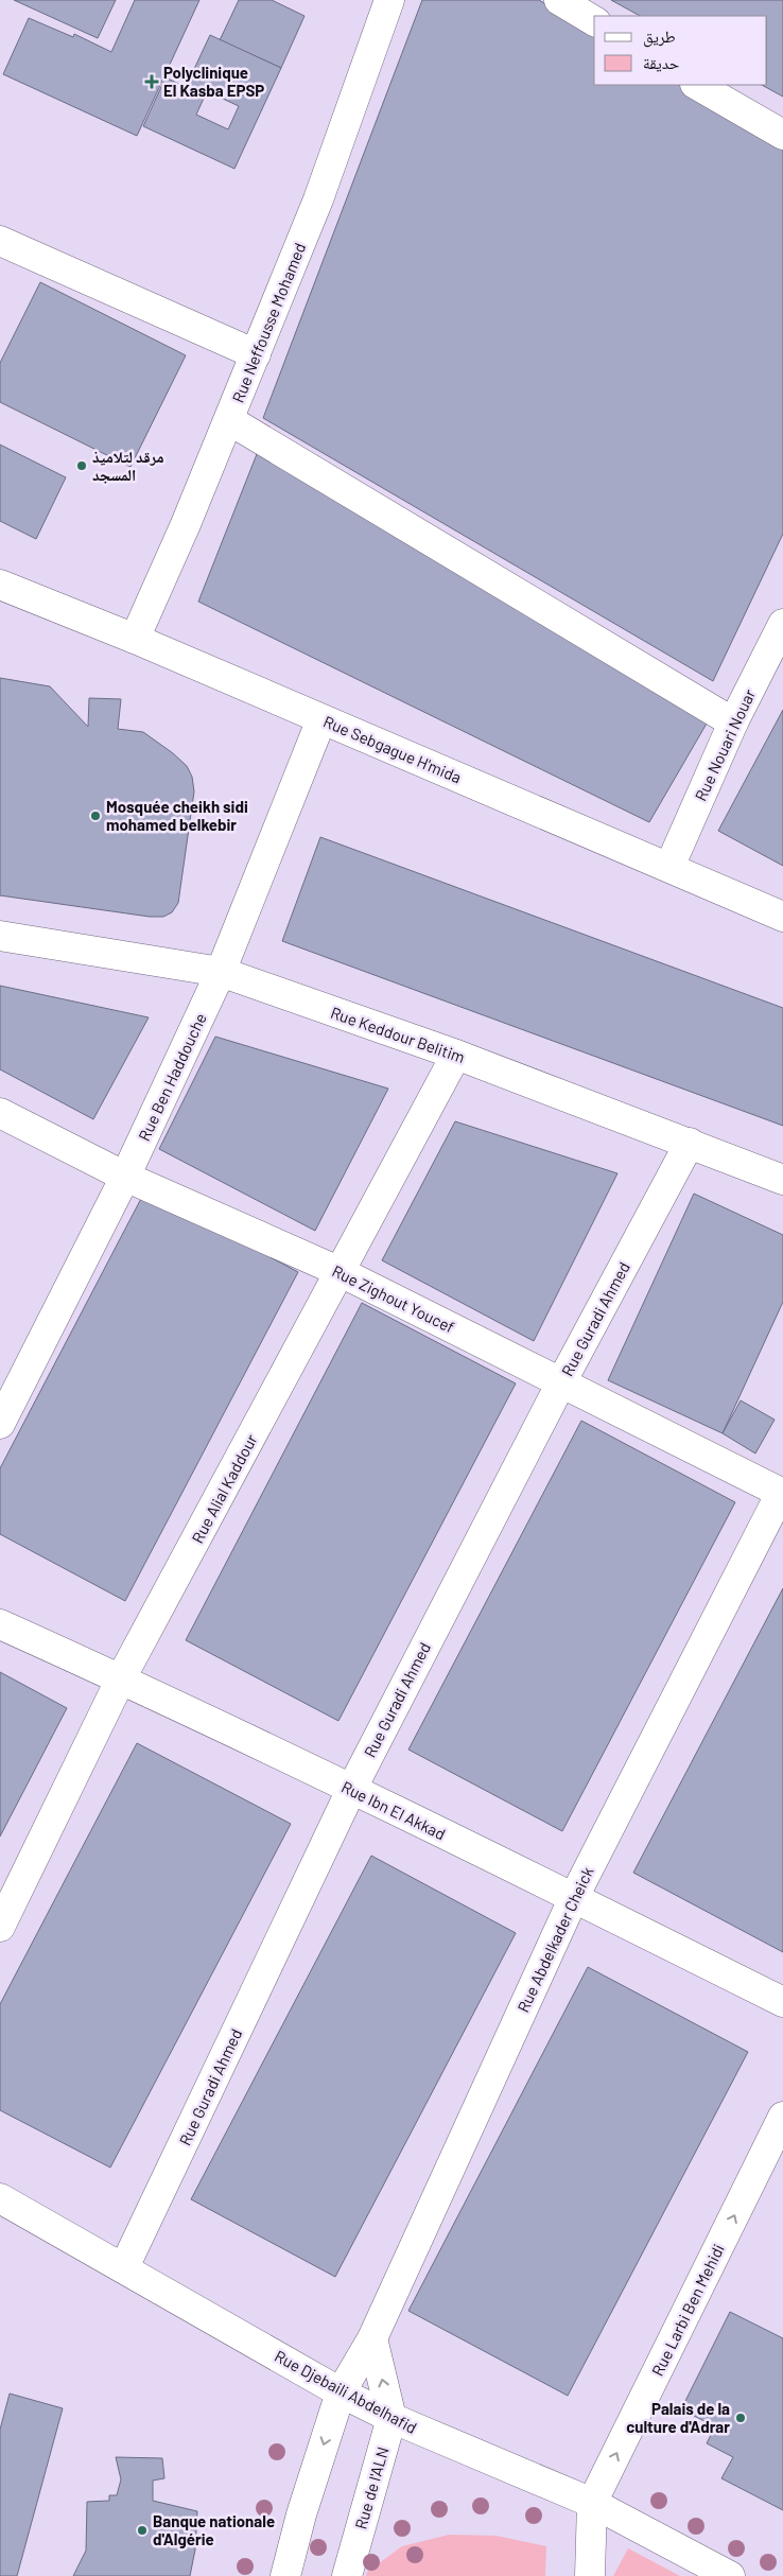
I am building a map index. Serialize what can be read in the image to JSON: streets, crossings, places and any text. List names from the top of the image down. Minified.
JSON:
{"streets":{"street":["Rue Neffousse Mohamed","Rue Nouari Nouar","Rue Sebgague H'mida","Rue Keddour Belitim","Rue Ben Haddouche","Rue Zighout Youcef","Rue Guradi Ahmed","Rue Alial Kaddour","Rue Ibn El Akkad","Rue Abdelkader Cheick","Rue Larbi Ben Mehidi","Rue Djebaili Abdelhafid","Rue de l'ALN"]},"crossings":[["Rue Neffousse Mohamed","Rue Sebgague H'mida"],["Rue Nouari Nouar","Rue Sebgague H'mida"],["Rue Sebgague H'mida","Rue Ben Haddouche"],["Rue Keddour Belitim","Rue Ben Haddouche"],["Rue Keddour Belitim","Rue Guradi Ahmed"],["Rue Keddour Belitim","Rue Alial Kaddour"],["Rue Ben Haddouche","Rue Zighout Youcef"],["Rue Zighout Youcef","Rue Guradi Ahmed"],["Rue Zighout Youcef","Rue Alial Kaddour"],["Rue Zighout Youcef","Rue Abdelkader Cheick"],["Rue Guradi Ahmed","Rue Ibn El Akkad"],["Rue Guradi Ahmed","Rue Djebaili Abdelhafid"],["Rue Alial Kaddour","Rue Ibn El Akkad"],["Rue Ibn El Akkad","Rue Abdelkader Cheick"],["Rue Abdelkader Cheick","Rue Djebaili Abdelhafid"],["Rue Abdelkader Cheick","Rue de l'ALN"],["Rue Larbi Ben Mehidi","Rue Djebaili Abdelhafid"],["Rue Djebaili Abdelhafid","Rue de l'ALN"]],"one_way":["Rue Larbi Ben Mehidi"],"places":{"health":["Polyclinique El Kasba EPSP"],"other":["مرقد لتلاميذ المسجد","Mosquée cheikh sidi mohamed belkebir","Palais de la culture d'Adrar","Banque nationale d'Algérie"]},"legend":["طريق","حديقة"]}
